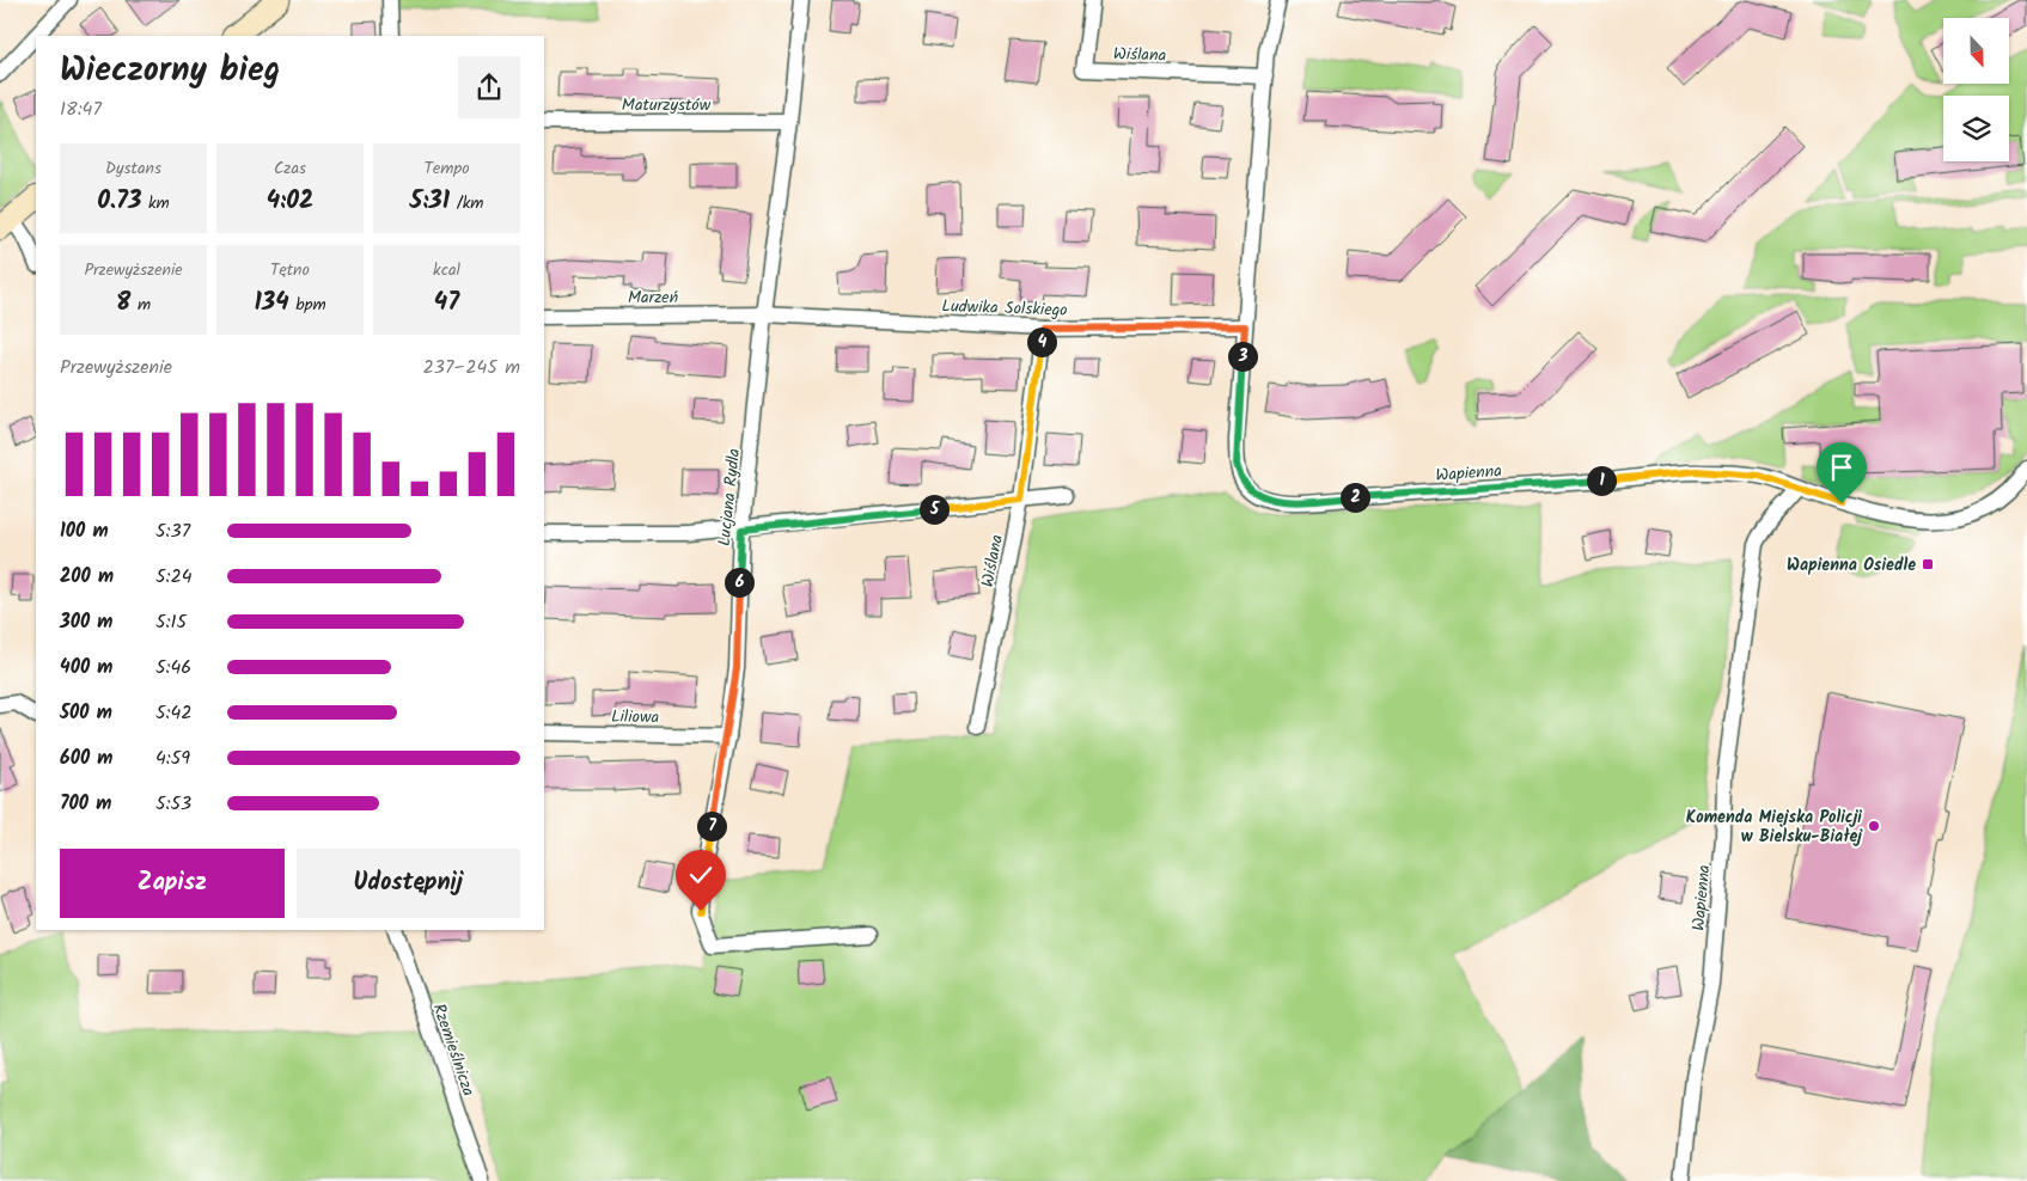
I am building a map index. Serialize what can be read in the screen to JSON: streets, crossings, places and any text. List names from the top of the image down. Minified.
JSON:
{"streets":{"street":["Wiślana","Maturzystów","Marzeń","Ludwika Solskiego","Wapienna","Lucjana Rydla","Liliowa","Rzemieślnicza"]},"crossings":[["Wiślana","Ludwika Solskiego"],["Maturzystów","Lucjana Rydla"],["Marzeń","Ludwika Solskiego"],["Marzeń","Lucjana Rydla"],["Ludwika Solskiego","Wapienna"],["Ludwika Solskiego","Lucjana Rydla"],["Lucjana Rydla","Liliowa"]],"places":{"transit":["Wapienna Osiedle"],"other":["Komenda Miejska Policji w Bielsku-Białej"]},"north":"bottom","page":{"heading":["Wieczorny bieg","18:47"],"stats":[["Dystans","0.73 km"],["Czas","4:02"],["Tempo","5:31 /km"],["Przewyższenie","8 m"],["Tętno","134 bpm"],["kcal","47"]],"pins":["4","3","1","2","5","6","7"],"chart":["Przewyższenie","237–245 m"],"list":[{"name":"100 m","note":"5:37"},{"name":"200 m","note":"5:24"},{"name":"300 m","note":"5:15"},{"name":"400 m","note":"5:46"},{"name":"500 m","note":"5:42"},{"name":"600 m","note":"4:59"},{"name":"700 m","note":"5:53"}],"buttons":["Zapisz","Udostępnij"]}}
